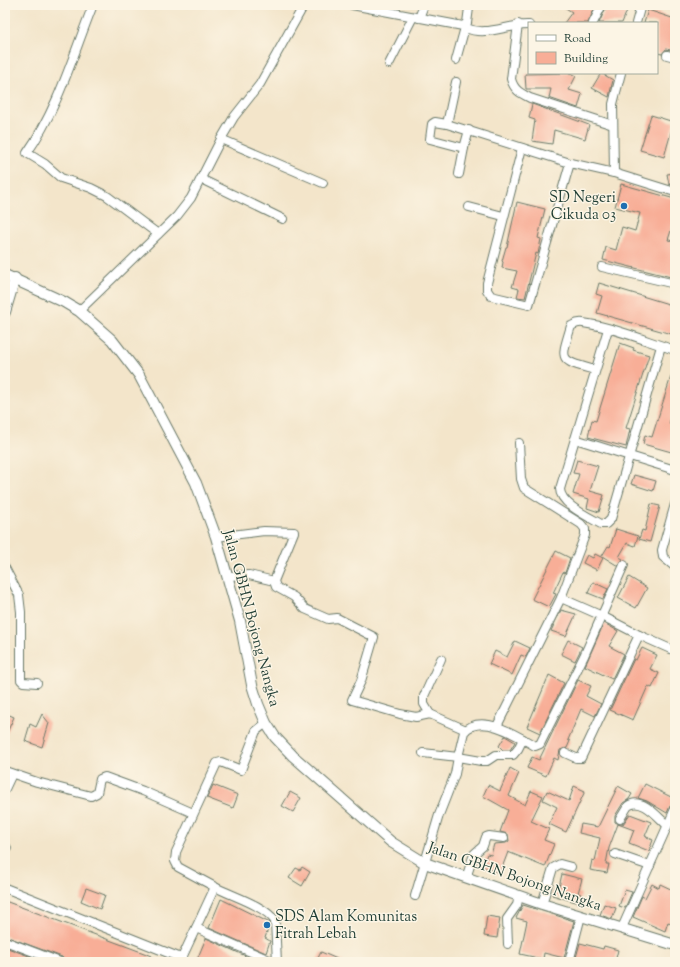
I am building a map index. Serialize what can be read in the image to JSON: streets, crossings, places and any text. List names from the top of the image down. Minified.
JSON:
{"streets":{"street":["Jalan GBHN Bojong Nangka"]},"places":["SD Negeri Cikuda 03","SDS Alam Komunitas Fitrah Lebah"],"legend":["Road","Building"]}
